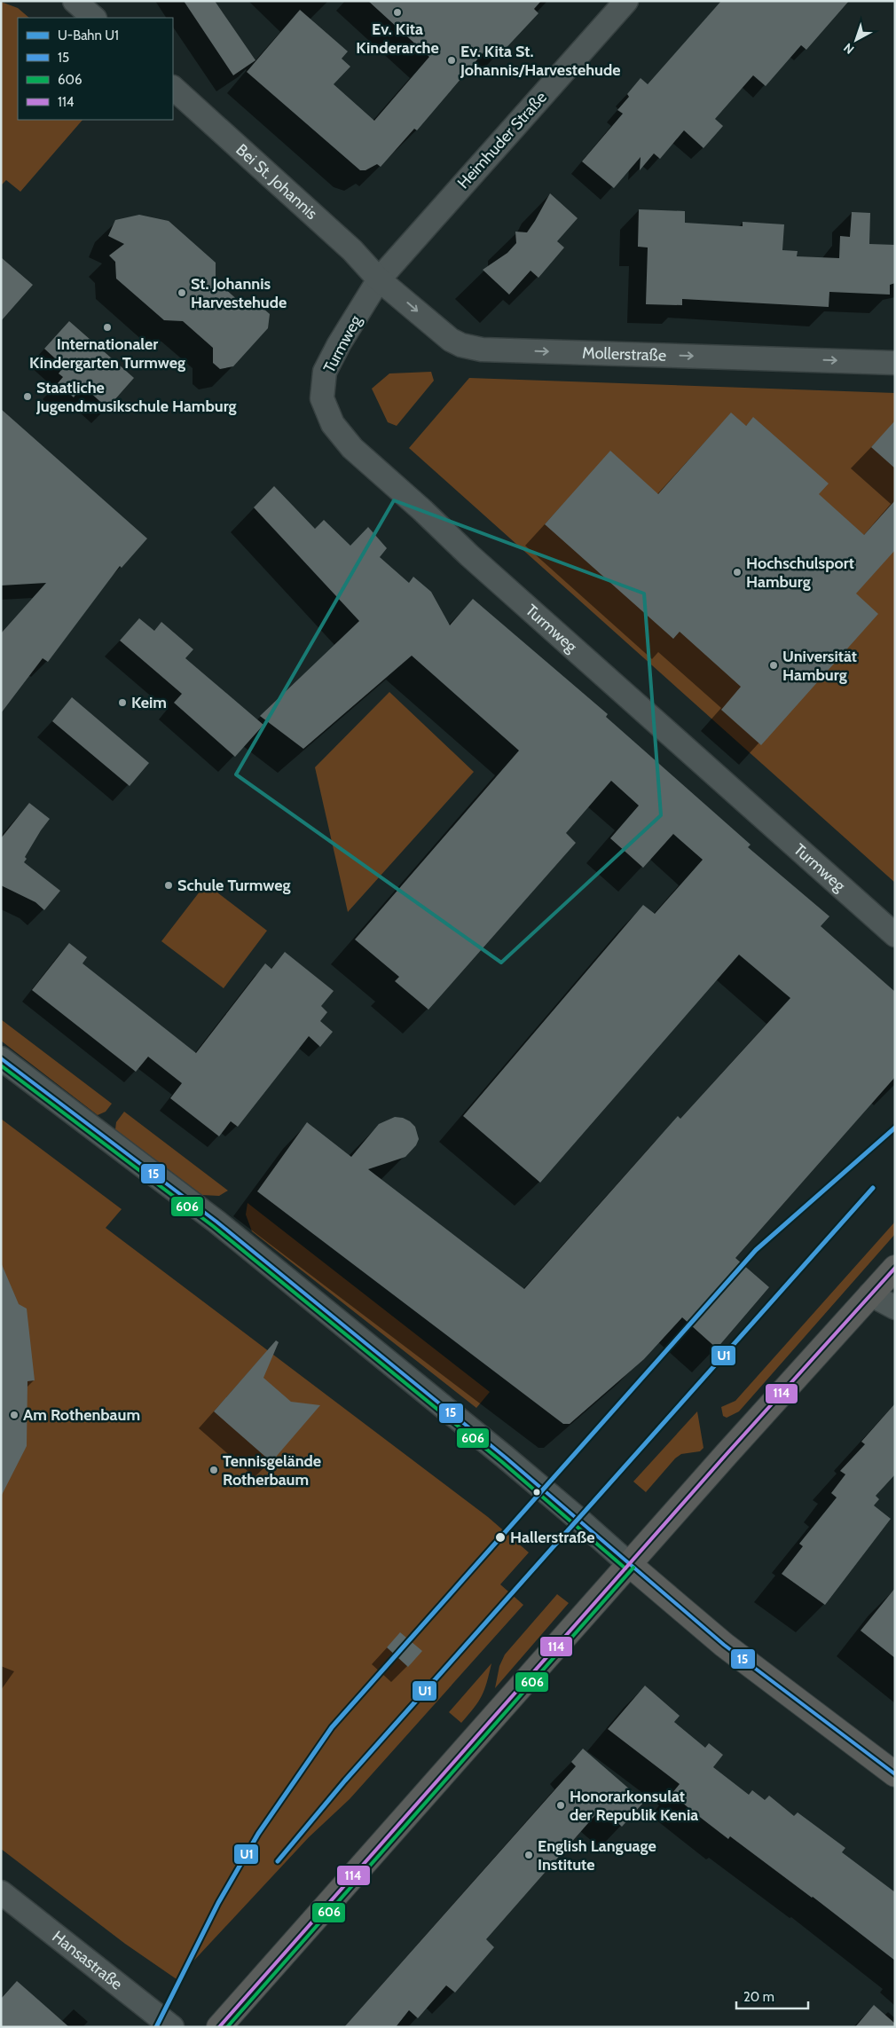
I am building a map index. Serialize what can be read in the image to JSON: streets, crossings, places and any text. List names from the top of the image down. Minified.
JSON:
{"streets":{"street":["Heimhuder Straße","Bei St. Johannis","Turmweg","Mollerstraße","Hansastraße"]},"crossings":[["Heimhuder Straße","Bei St. Johannis"],["Heimhuder Straße","Turmweg"],["Heimhuder Straße","Mollerstraße"],["Bei St. Johannis","Turmweg"],["Bei St. Johannis","Mollerstraße"],["Turmweg","Mollerstraße"]],"one_way":["Mollerstraße"],"places":["Ev. Kita Kinderarche","Ev. Kita St. Johannis/Harvestehude","St. Johannis Harvestehude","Internationaler Kindergarten Turmweg","Staatliche Jugendmusikschule Hamburg","Hochschulsport Hamburg","Universität Hamburg","Keim","Schule Turmweg","Am Rothenbaum","Tennisgelände Rotherbaum","Hallerstraße","Honorarkonsulat der Republik Kenia","English Language Institute"],"lines":["transit line 15","transit line 606","metro line U1","transit line 114"],"legend":["U-Bahn U1","15","606","114"],"scale_bar":"20 m","north":"bottom left"}
